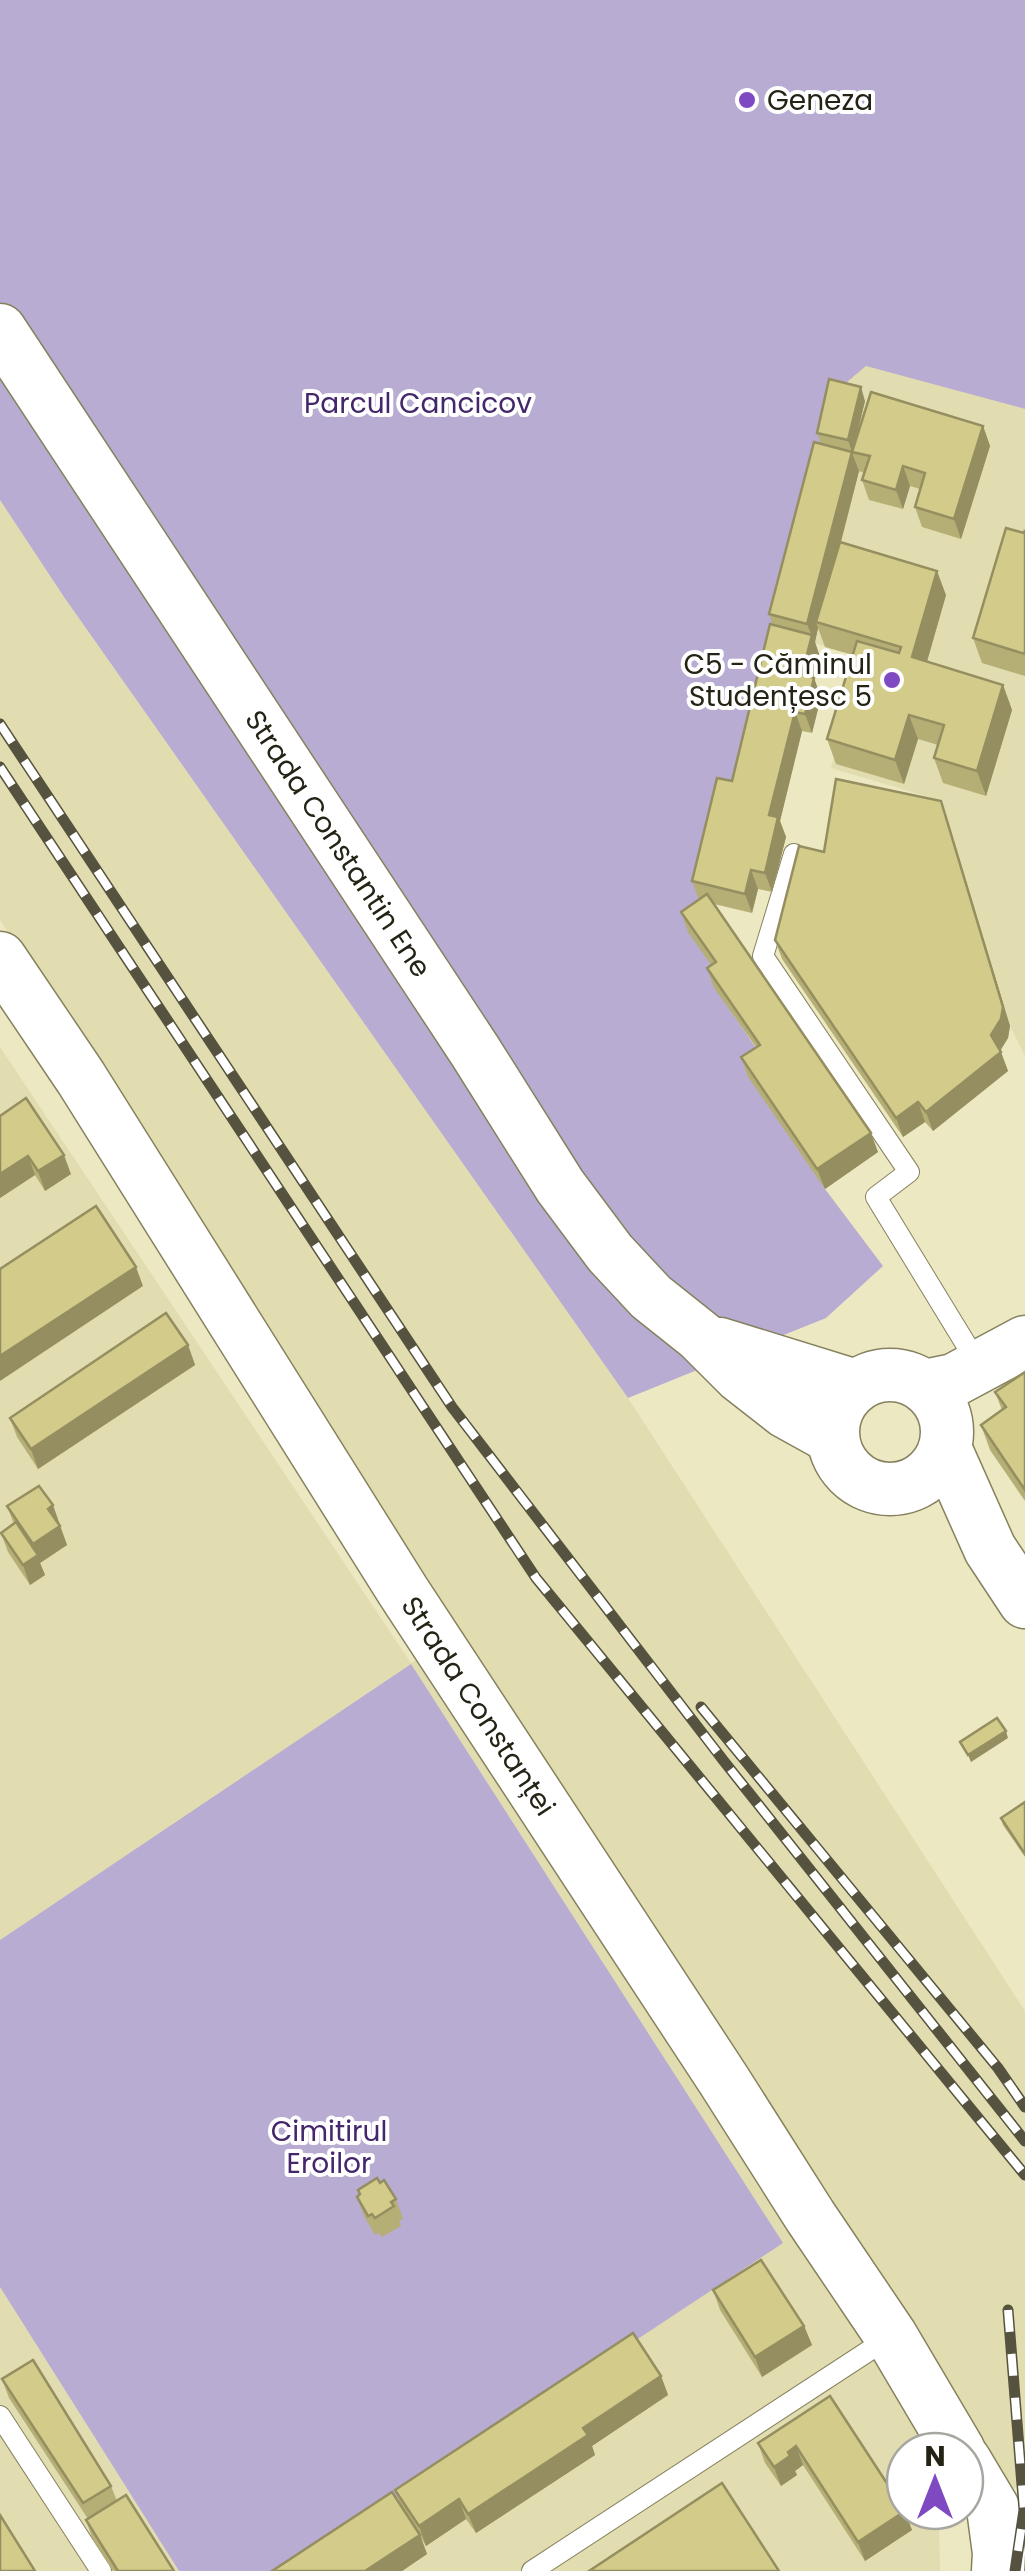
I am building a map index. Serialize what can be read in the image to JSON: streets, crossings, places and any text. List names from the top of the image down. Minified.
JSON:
{"streets":{"main road":["Strada Constantin Ene","Strada Constanței"]},"parks":["Parcul Cancicov","Cimitirul Eroilor"],"places":["Geneza","C5 - Căminul Studențesc 5"],"north":"top"}
